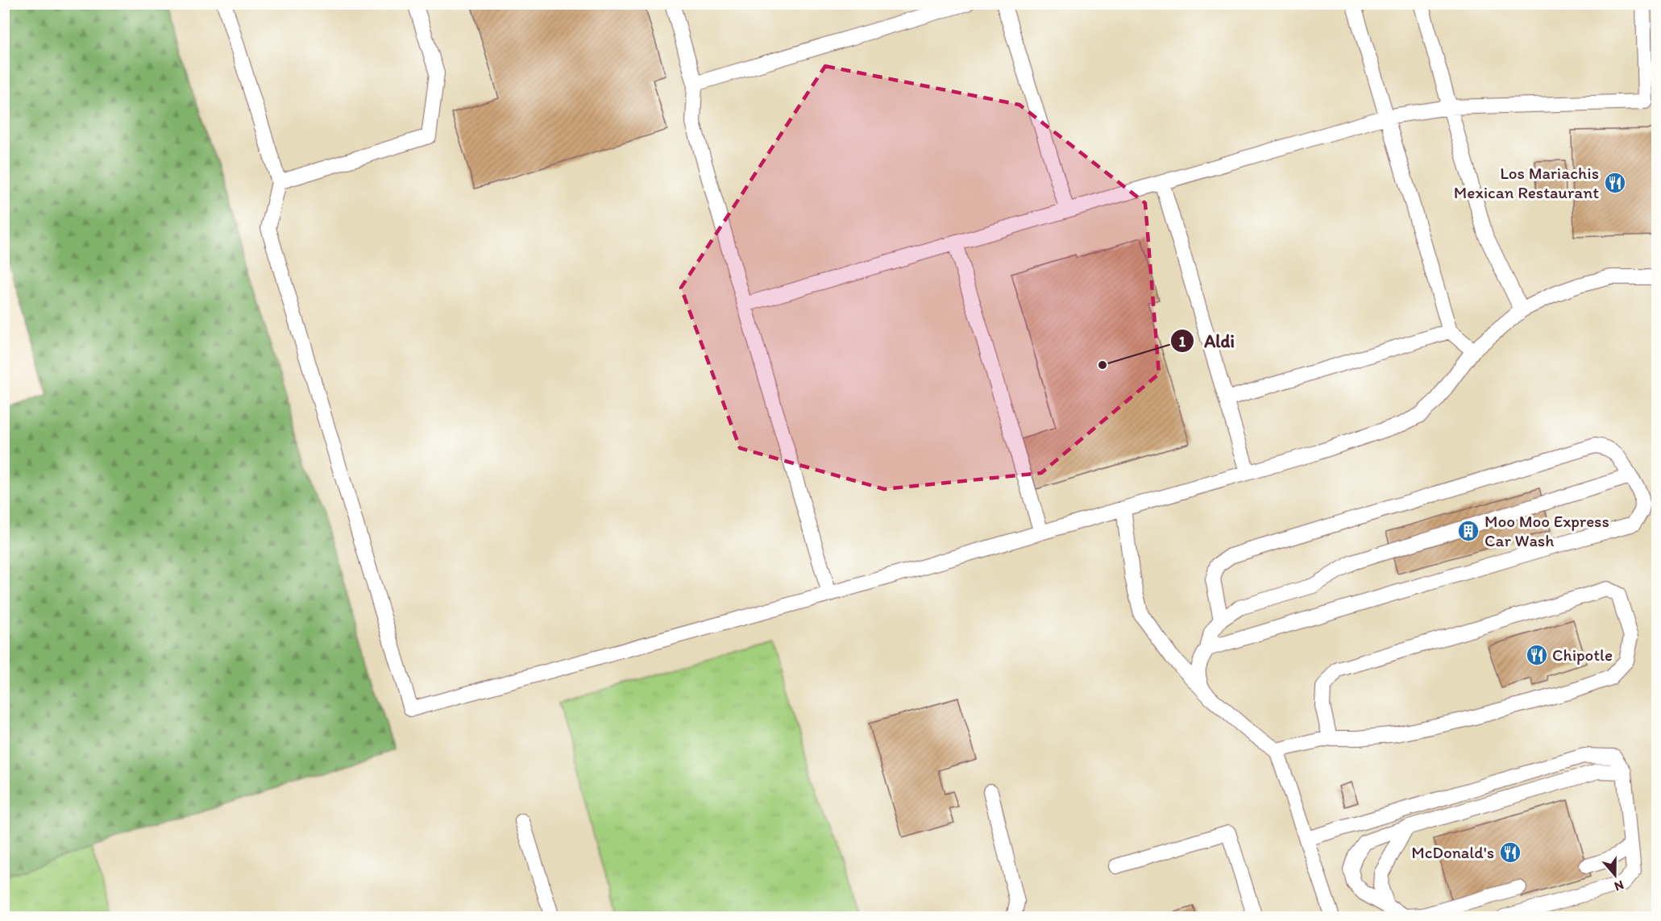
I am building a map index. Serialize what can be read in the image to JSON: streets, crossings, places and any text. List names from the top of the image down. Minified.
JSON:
{"places":{"restaurant":["Los Mariachis Mexican Restaurant","Chipotle","McDonald's"],"other":["Aldi"],"building":["Moo Moo Express Car Wash"]},"north":"bottom"}
